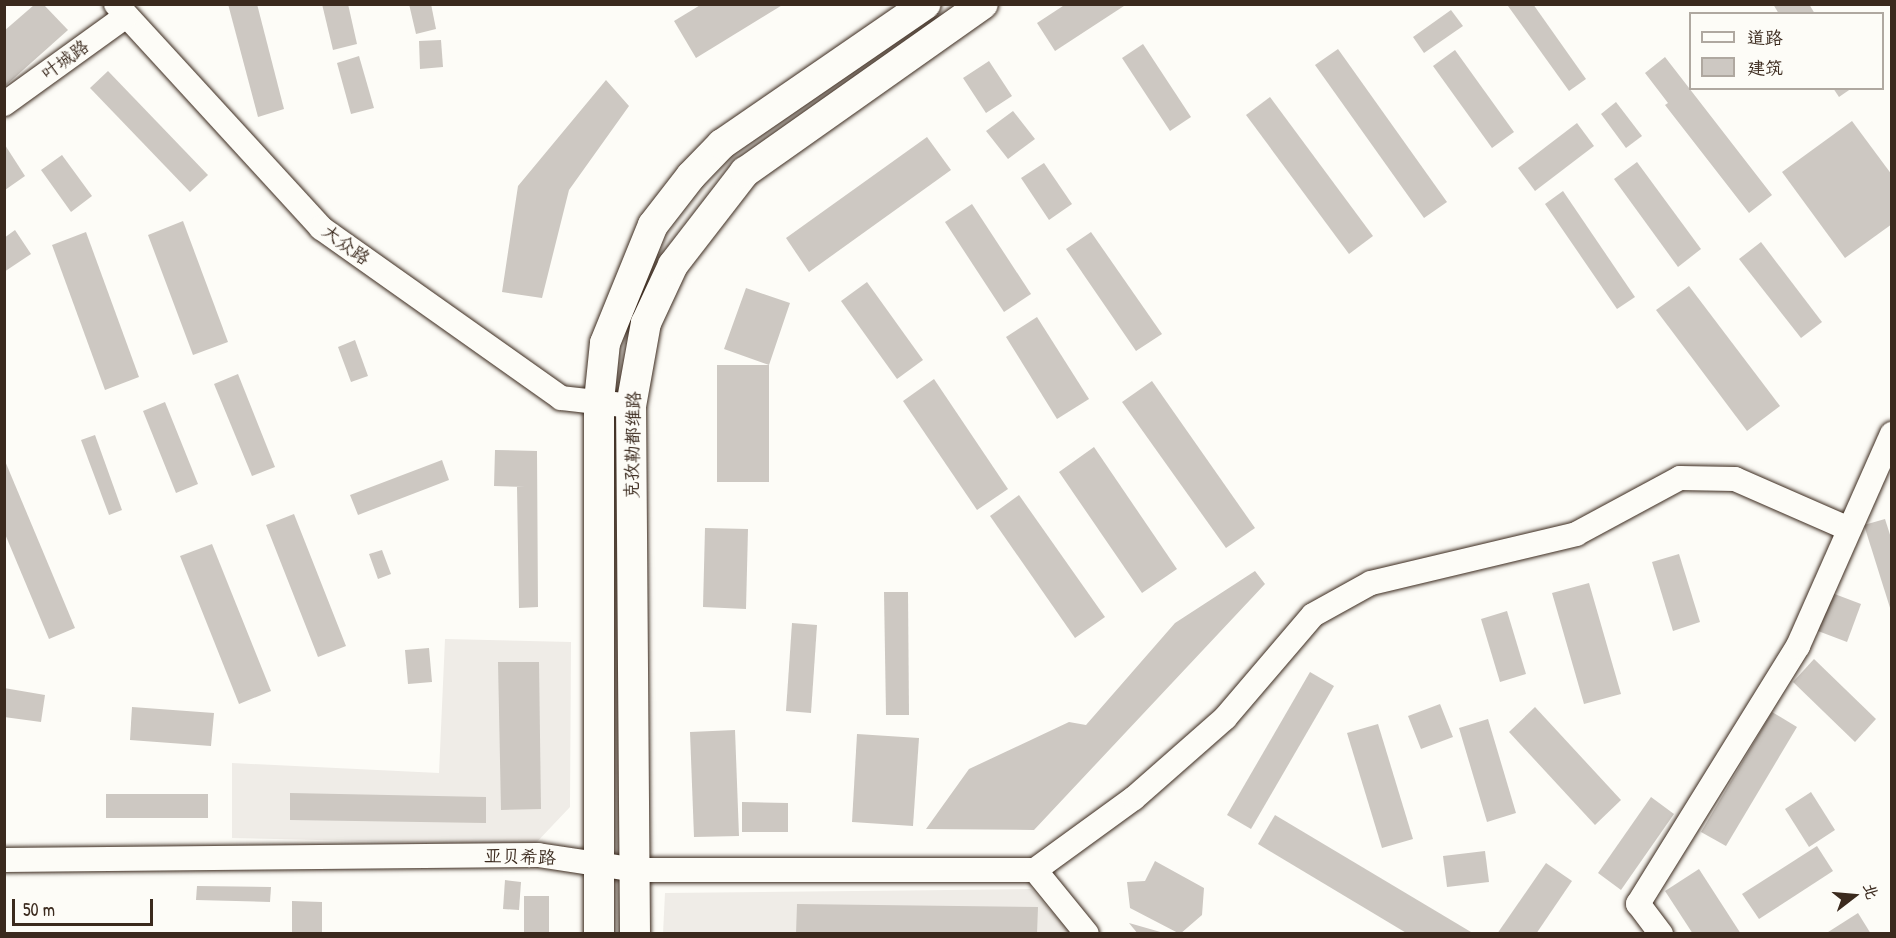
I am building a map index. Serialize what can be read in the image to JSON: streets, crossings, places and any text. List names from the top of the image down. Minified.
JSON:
{"streets":{"main road":["克孜勒都维路"],"street":["叶城路","大众路","亚贝希路"]},"crossings":[["叶城路","大众路"],["大众路","克孜勒都维路"],["克孜勒都维路","亚贝希路"]],"legend":["道路","建筑"],"scale_bar":"50 m","north":"right"}
